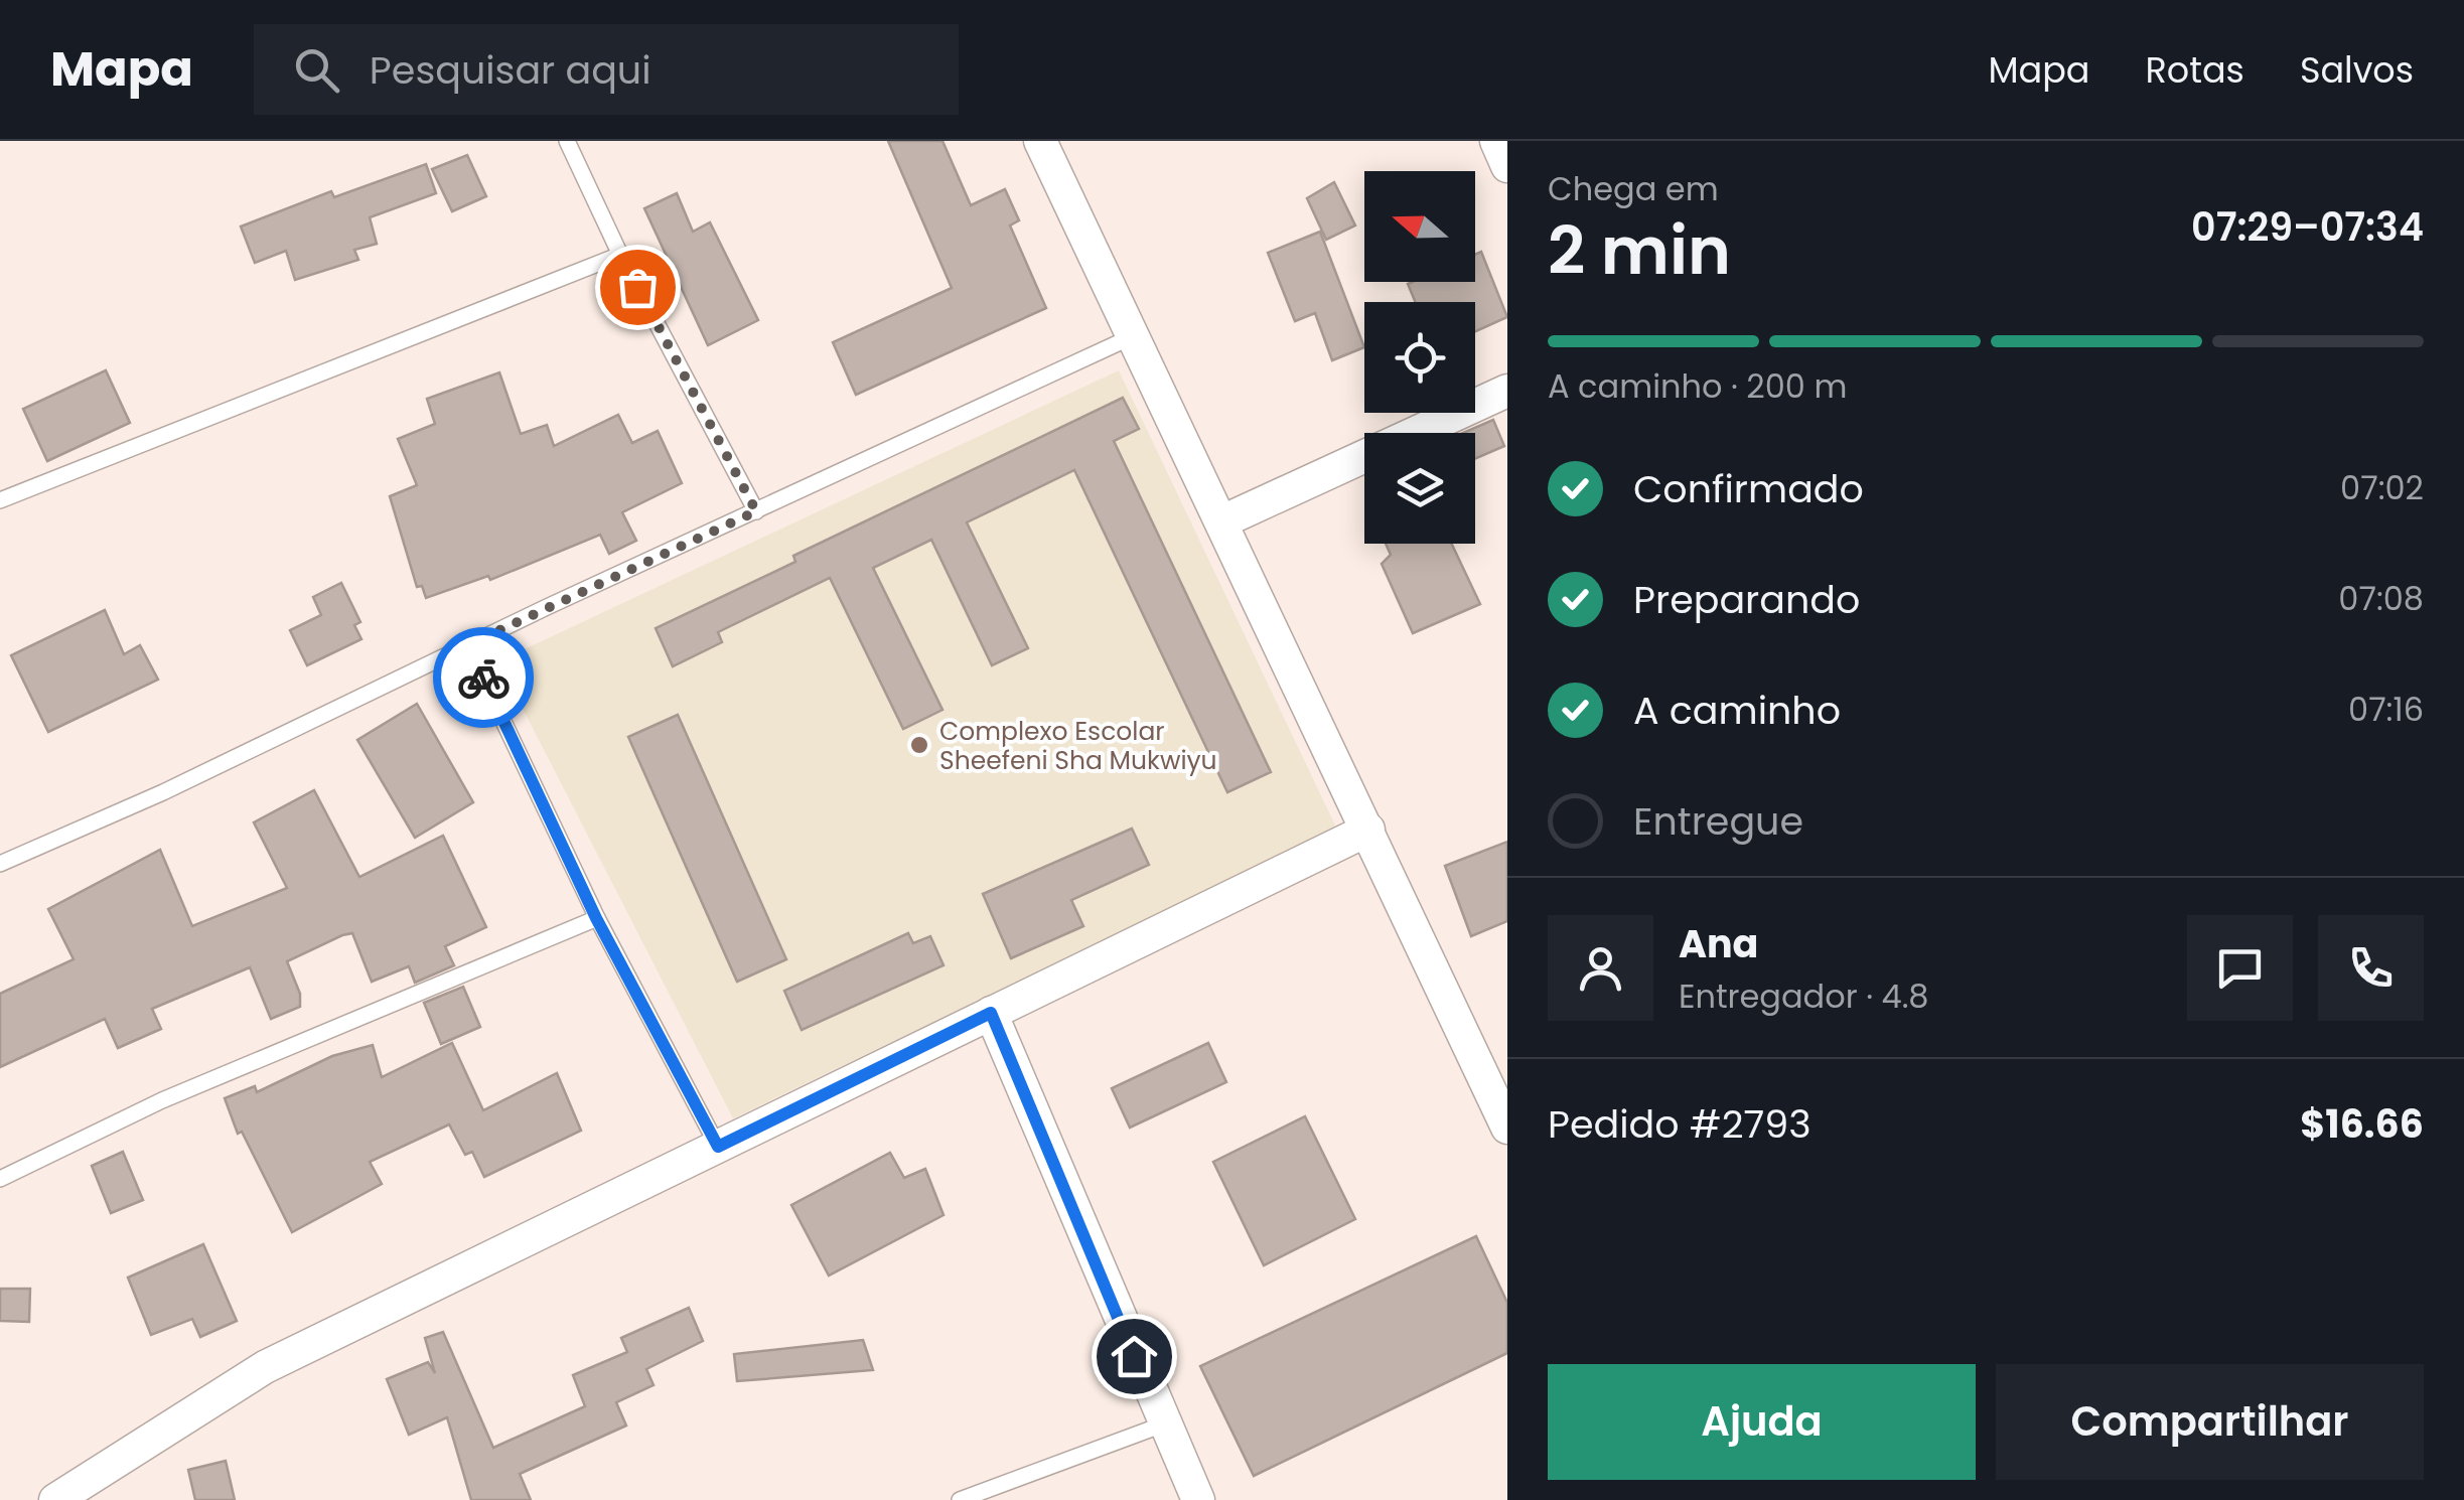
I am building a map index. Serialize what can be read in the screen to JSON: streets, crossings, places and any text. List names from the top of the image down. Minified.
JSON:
{"places":["Complexo Escolar Sheefeni Sha Mukwiyu"],"north":"left","page":{"header":"Mapa","search":"Pesquisar aqui","nav":["Mapa","Rotas","Salvos"],"heading":["2 min","Chega em","07:29–07:34"],"panel":["Ana","Entregador · 4.8","Pedido #2793","$16.66"],"bar":"A caminho · 200 m","list":[["Confirmado","07:02"],["Preparando","07:08"],["A caminho","07:16"],"Entregue"],"buttons":["Ajuda","Compartilhar"]}}
